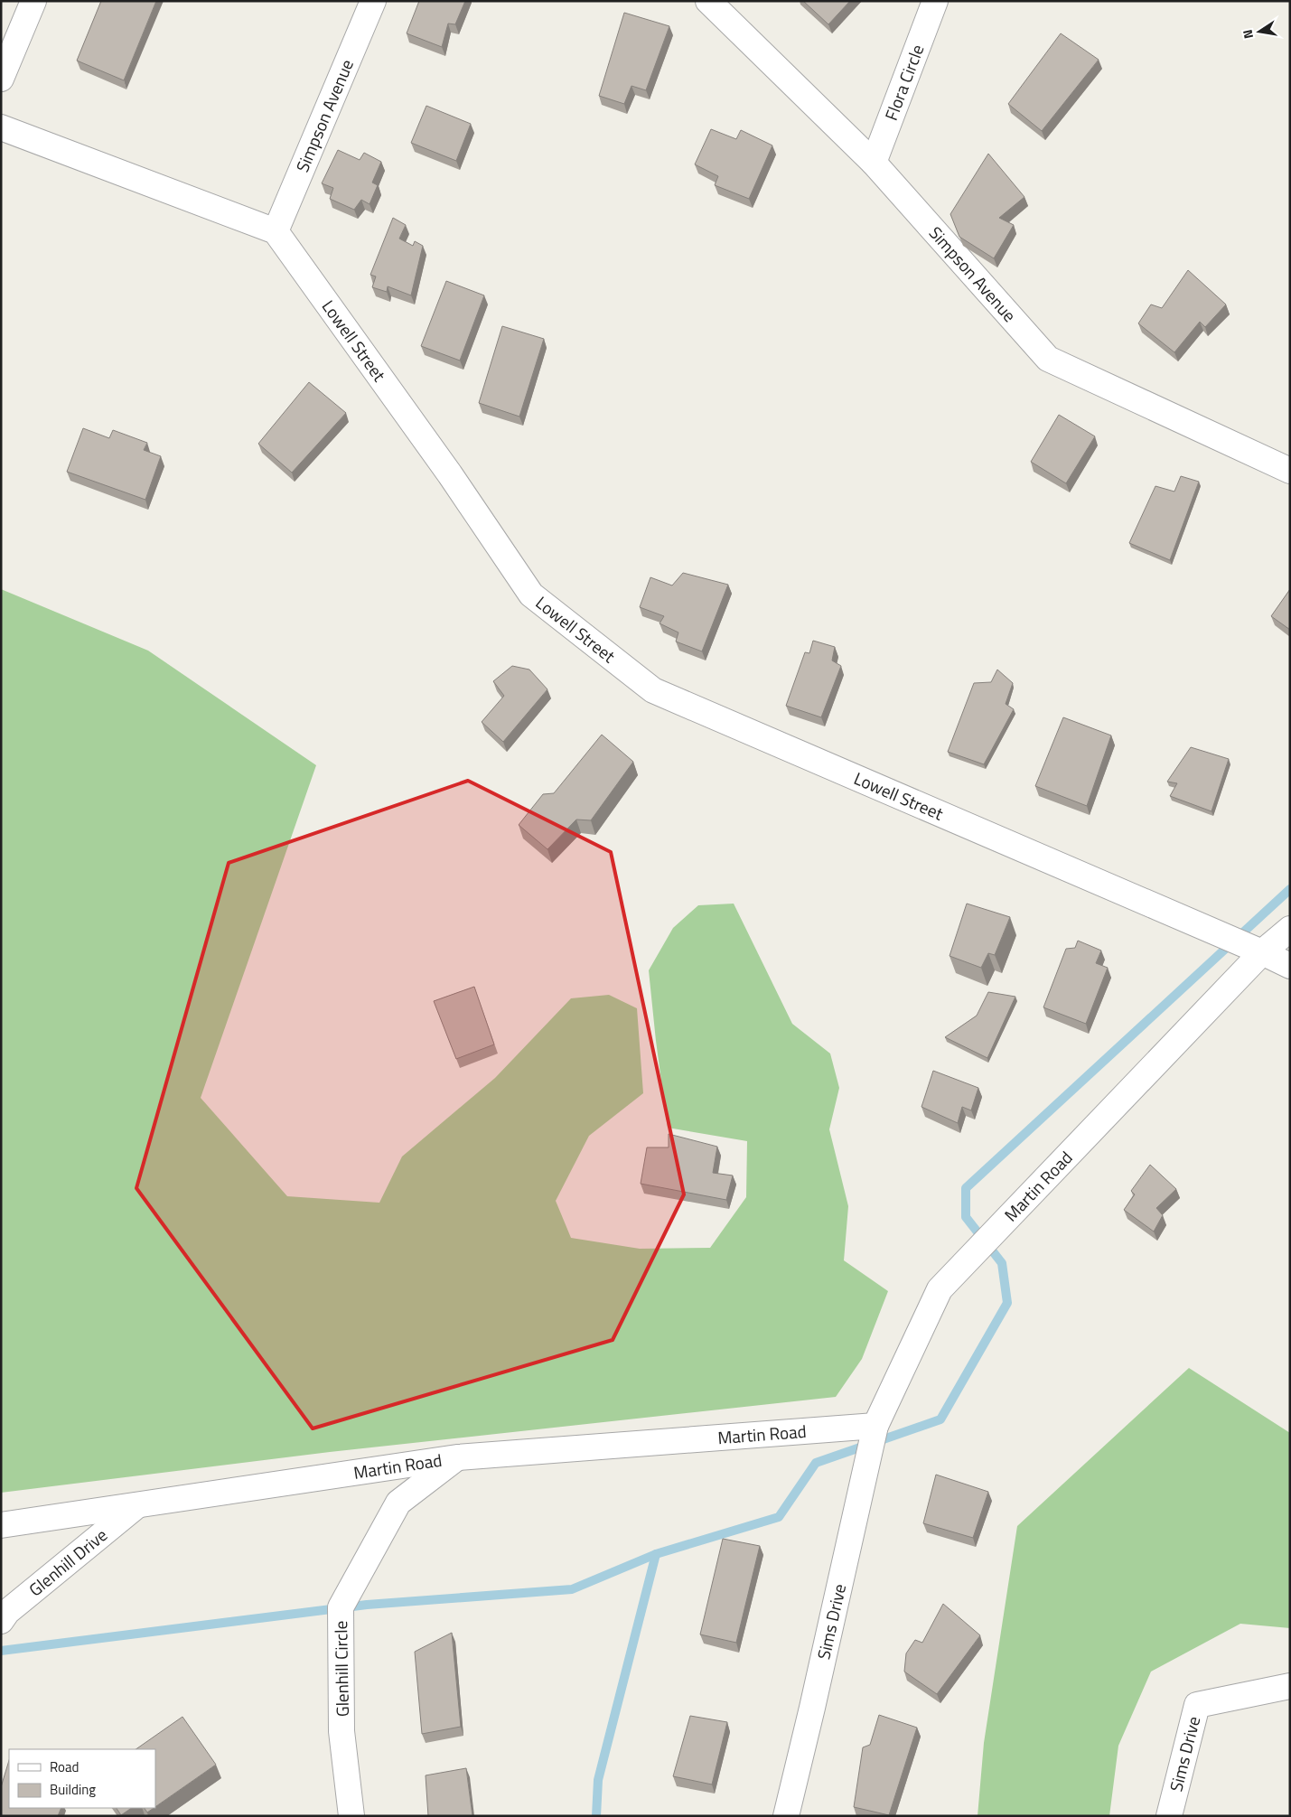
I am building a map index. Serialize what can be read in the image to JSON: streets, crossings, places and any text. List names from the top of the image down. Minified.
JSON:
{"streets":{"street":["Flora Circle","Simpson Avenue","Lowell Street","Martin Road","Glenhill Drive","Sims Drive","Glenhill Circle"]},"crossings":[["Flora Circle","Simpson Avenue"],["Simpson Avenue","Lowell Street"],["Lowell Street","Martin Road"],["Martin Road","Glenhill Drive"],["Martin Road","Sims Drive"],["Martin Road","Glenhill Circle"]],"legend":["Road","Building"],"north":"left"}
